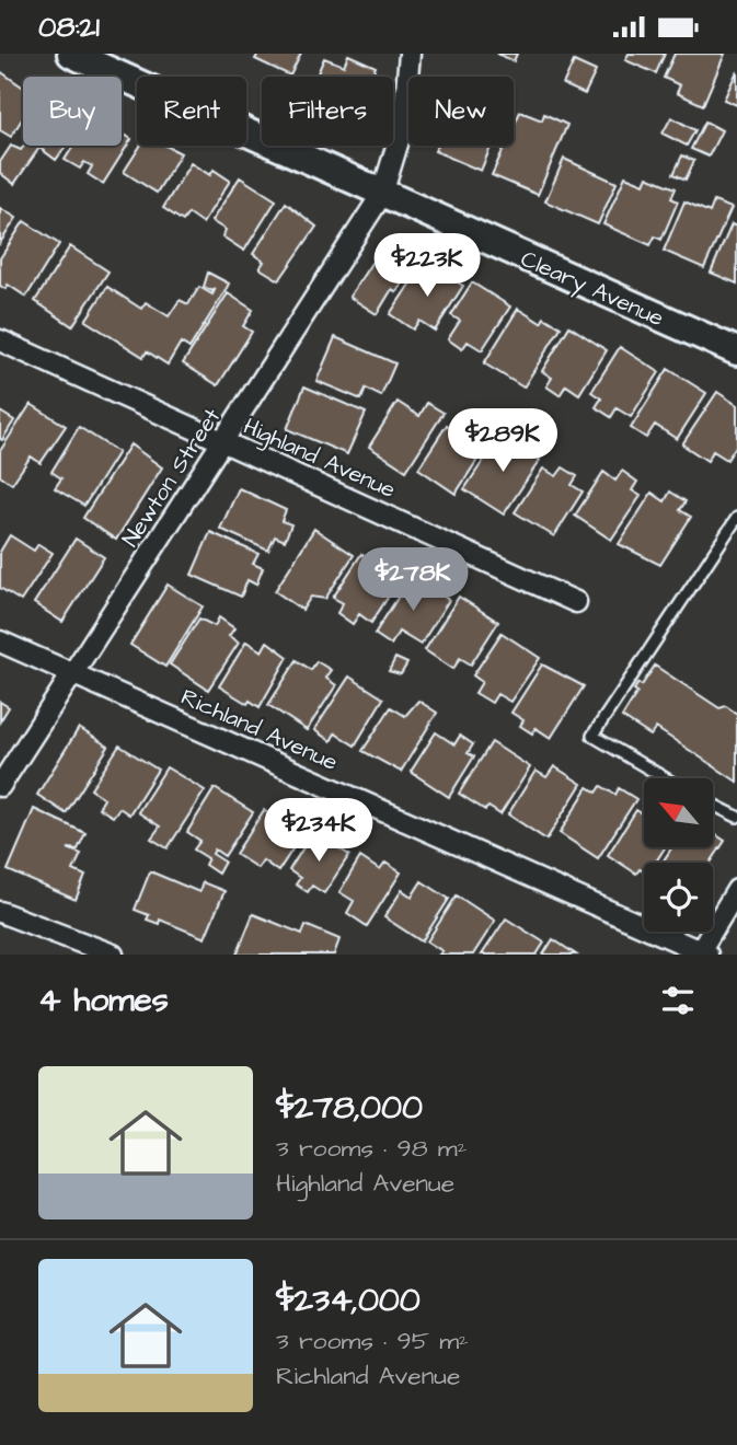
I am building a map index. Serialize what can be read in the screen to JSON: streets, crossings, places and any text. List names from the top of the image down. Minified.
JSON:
{"streets":{"street":["Cleary Avenue","Highland Avenue","Newton Street","Richland Avenue"]},"crossings":[["Cleary Avenue","Newton Street"],["Highland Avenue","Newton Street"],["Newton Street","Richland Avenue"]],"north":"top left","page":{"status":"08:21","chip":["Buy","Rent","Filters","New"],"price":["$223K","$289K","$278K","$234K"],"heading":"4 homes","list":[{"name":"$278,000","note":"3 rooms · 98 m² · Highland Avenue"},{"name":"$234,000","note":"3 rooms · 95 m² · Richland Avenue"}]}}
